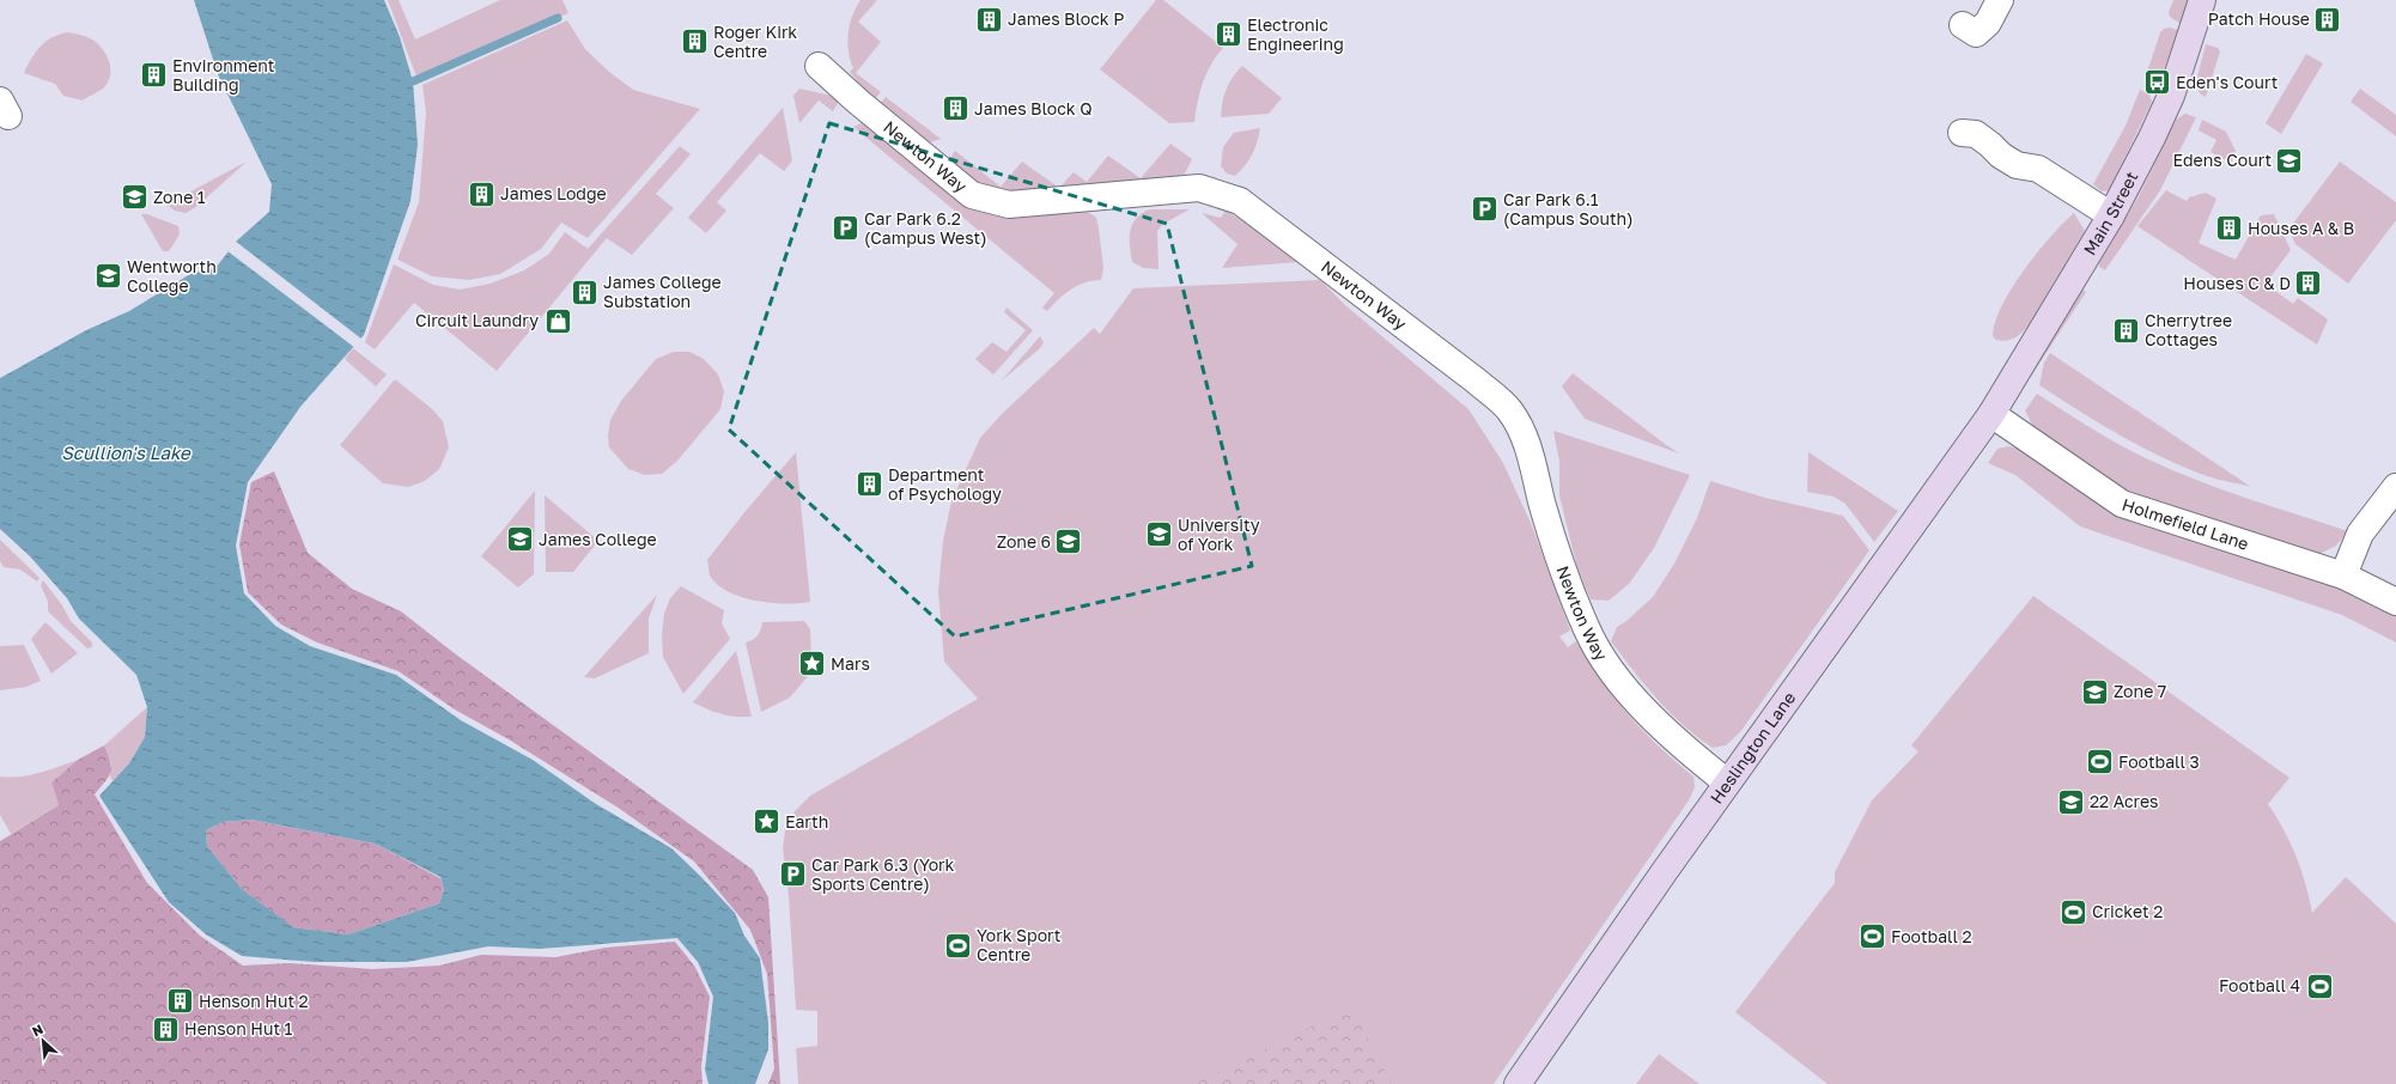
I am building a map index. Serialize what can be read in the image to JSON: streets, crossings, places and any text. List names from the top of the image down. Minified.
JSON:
{"streets":{"street":["Newton Way","Main Street","Holmefield Lane","Heslington Lane"]},"crossings":[["Newton Way","Heslington Lane"],["Main Street","Holmefield Lane"],["Main Street","Heslington Lane"],["Holmefield Lane","Heslington Lane"]],"water":["Scullion's Lake"],"places":{"building":["James Block P","Patch House","Electronic Engineering","Roger Kirk Centre","Environment Building","James Block Q","James Lodge","Houses A & B","Houses C & D","James College Substation","Cherrytree Cottages","Department of Psychology","Henson Hut 2","Henson Hut 1"],"bus stop":["Eden's Court"],"school or university":["Edens Court","Zone 1","Wentworth College","University of York","James College","Zone 6","Zone 7","22 Acres"],"parking":["Car Park 6.1 (Campus South)","Car Park 6.2 (Campus West)","Car Park 6.3 (York Sports Centre)"],"shop":["Circuit Laundry"],"place":["Mars","Earth"],"sports":["Football 3","Cricket 2","Football 2","York Sport Centre","Football 4"]},"north":"top left"}
